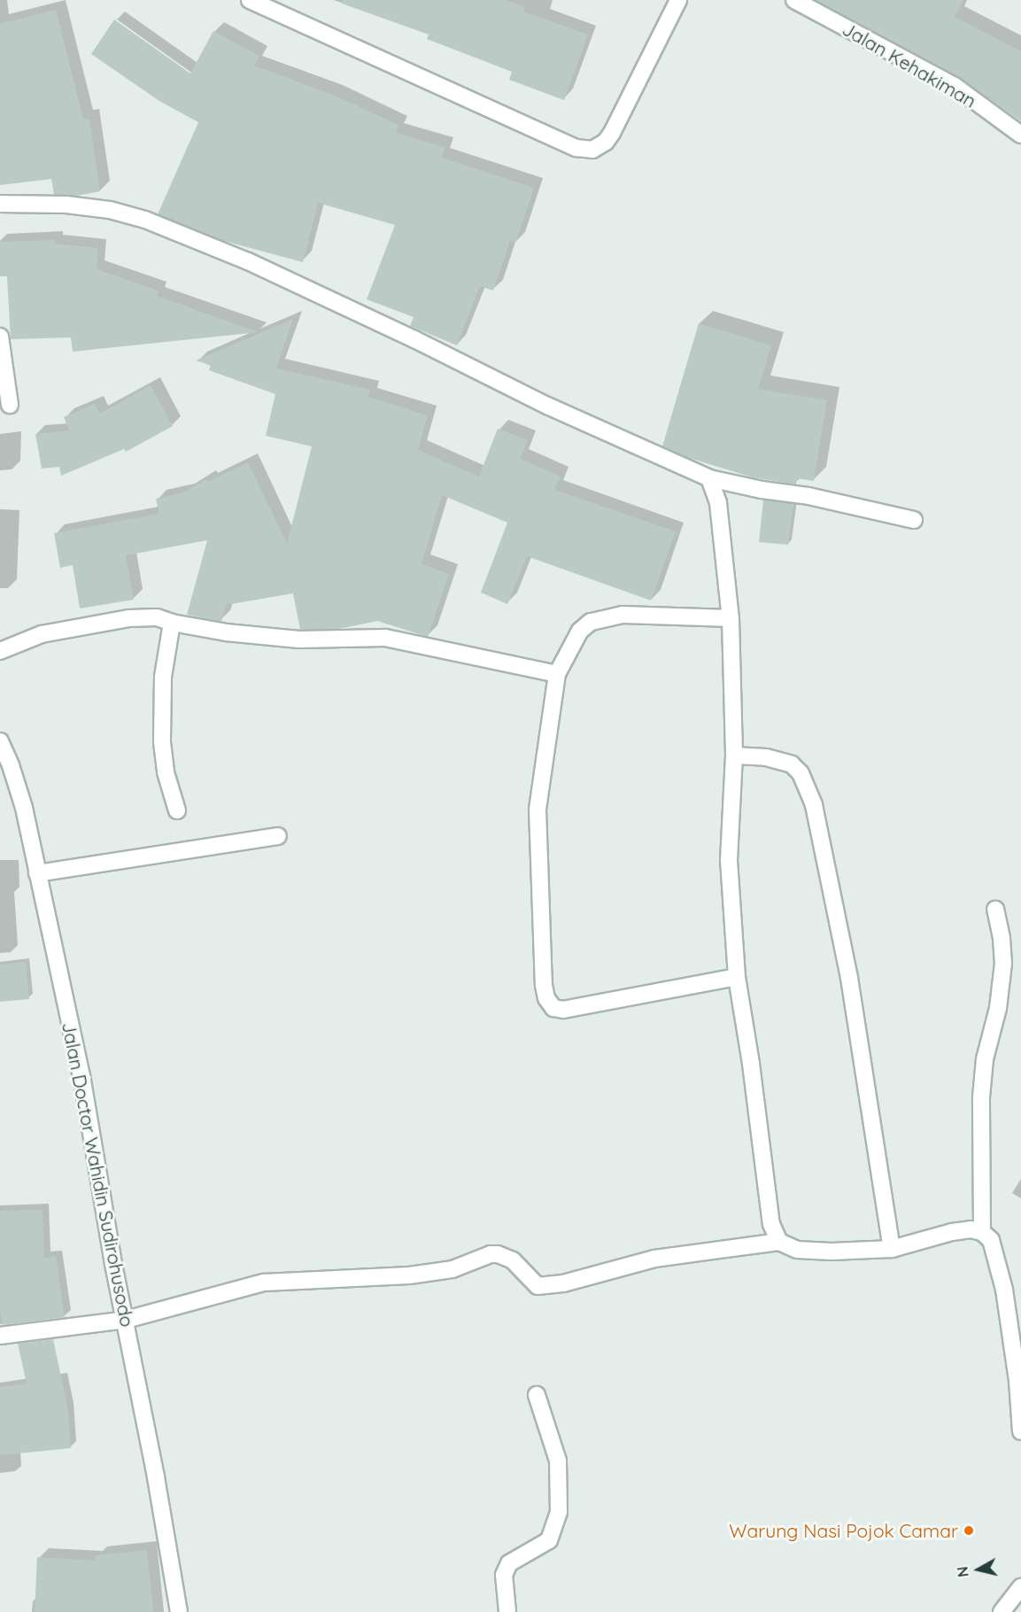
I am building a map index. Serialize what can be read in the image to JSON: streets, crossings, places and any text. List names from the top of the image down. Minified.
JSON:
{"streets":{"street":["Jalan Kehakiman","Jalan Doctor Wahidin Sudirohusodo"]},"places":["Warung Nasi Pojok Camar"],"north":"left"}
